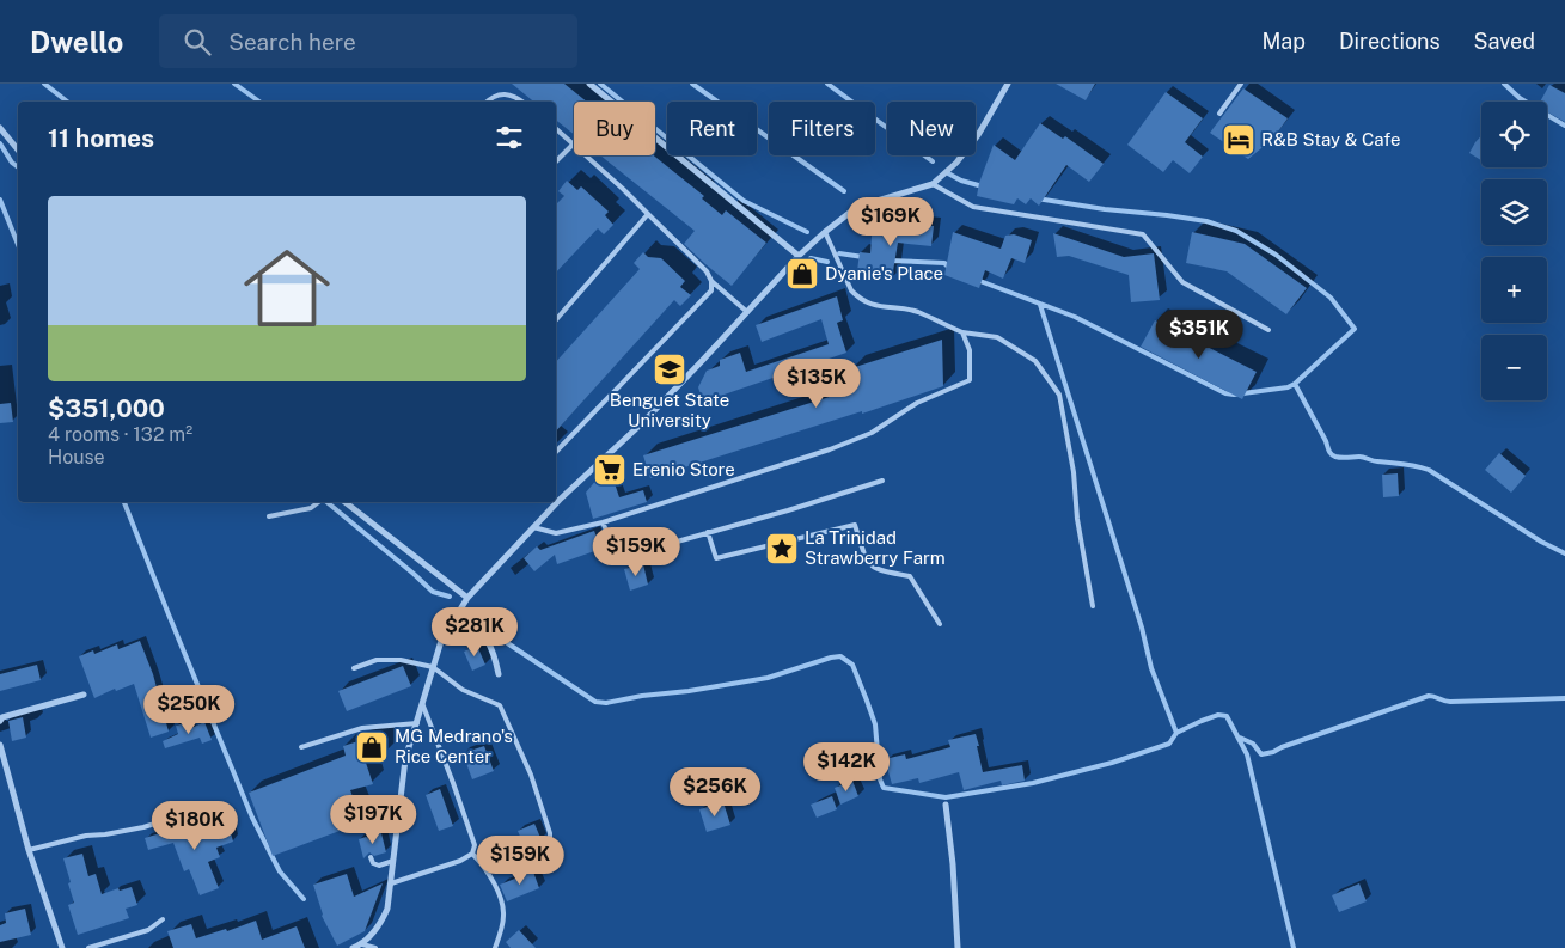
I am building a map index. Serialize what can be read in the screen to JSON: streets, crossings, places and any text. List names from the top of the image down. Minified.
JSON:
{"places":{"hotel":["R&B Stay & Cafe"],"shop":["Dyanie's Place","MG Medrano's Rice Center"],"school or university":["Benguet State University"],"supermarket":["Erenio Store"],"place":["La Trinidad Strawberry Farm"]},"page":{"header":"Dwello","search":"Search here","nav":["Map","Directions","Saved"],"map_buttons":["+","−"],"chip":["Buy","Rent","Filters","New"],"heading":"11 homes","list":[{"name":"$351,000","note":"4 rooms · 132 m² · House"}],"price":["$169K","$351K","$135K","$159K","$281K","$250K","$142K","$256K","$197K","$180K","$159K"]}}
